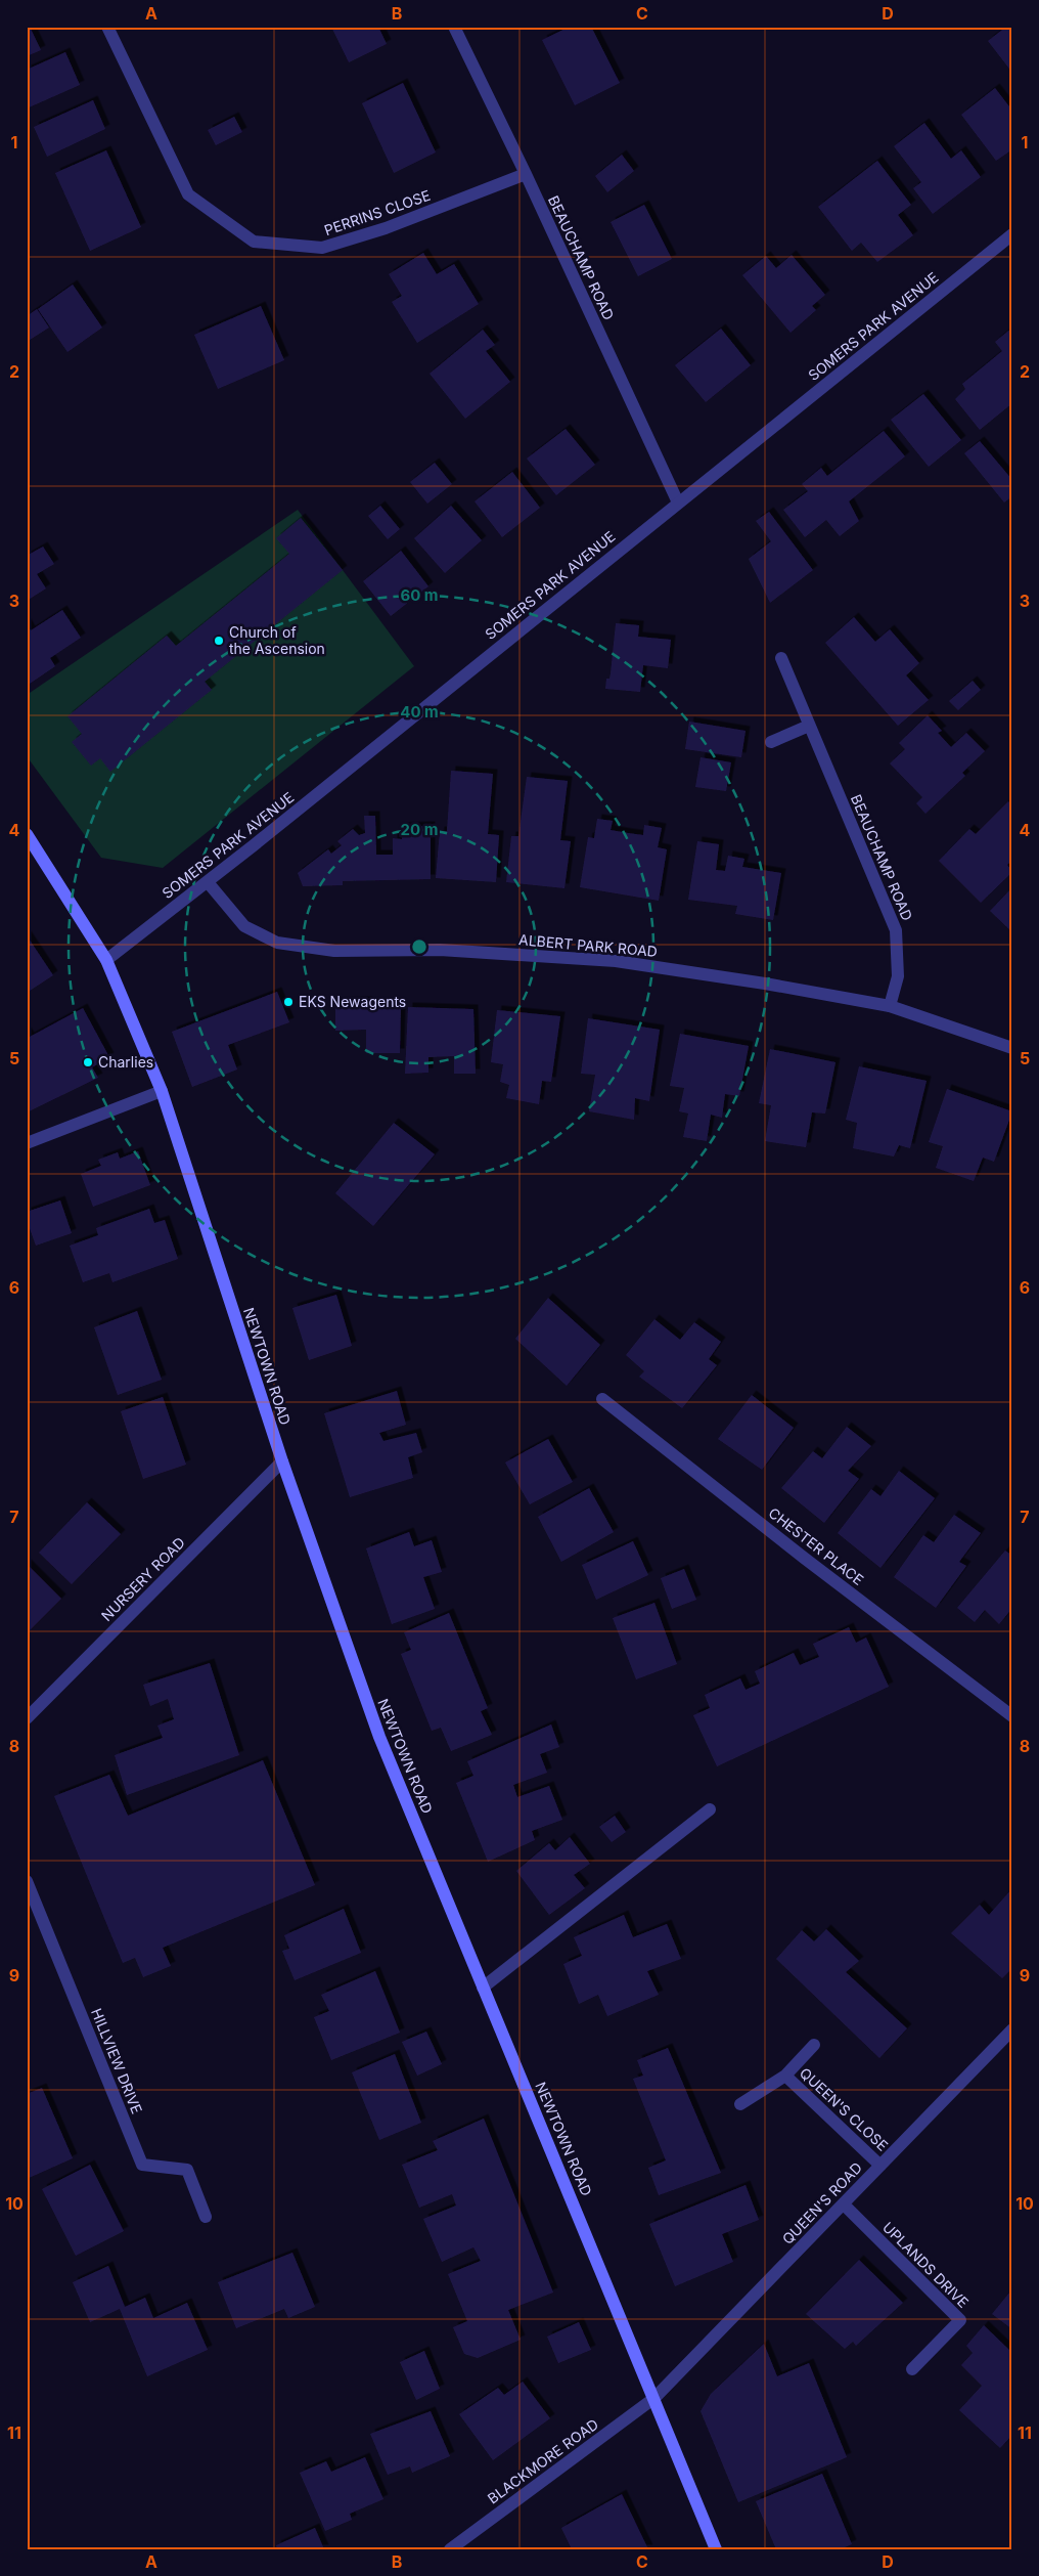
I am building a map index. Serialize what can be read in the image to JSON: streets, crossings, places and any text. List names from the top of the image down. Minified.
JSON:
{"streets":{"main road":["NEWTOWN ROAD"],"street":["PERRINS CLOSE","BEAUCHAMP ROAD","SOMERS PARK AVENUE","ALBERT PARK ROAD","CHESTER PLACE","NURSERY ROAD","HILLVIEW DRIVE","QUEEN'S CLOSE","QUEEN'S ROAD","UPLANDS DRIVE","BLACKMORE ROAD"]},"crossings":[["PERRINS CLOSE","BEAUCHAMP ROAD"],["BEAUCHAMP ROAD","SOMERS PARK AVENUE"],["BEAUCHAMP ROAD","ALBERT PARK ROAD"],["SOMERS PARK AVENUE","ALBERT PARK ROAD"],["SOMERS PARK AVENUE","NEWTOWN ROAD"],["NEWTOWN ROAD","NURSERY ROAD"],["NEWTOWN ROAD","QUEEN'S ROAD"],["NEWTOWN ROAD","BLACKMORE ROAD"],["QUEEN'S CLOSE","QUEEN'S ROAD"],["QUEEN'S ROAD","UPLANDS DRIVE"],["QUEEN'S ROAD","BLACKMORE ROAD"]],"places":["Church of the Ascension","EKS Newagents","Charlies"],"grid":{"columns":["A","B","C","D"],"rows":["1","2","3","4","5","6","7","8","9","10","11"]},"rings":["60 m","40 m","20 m"]}
